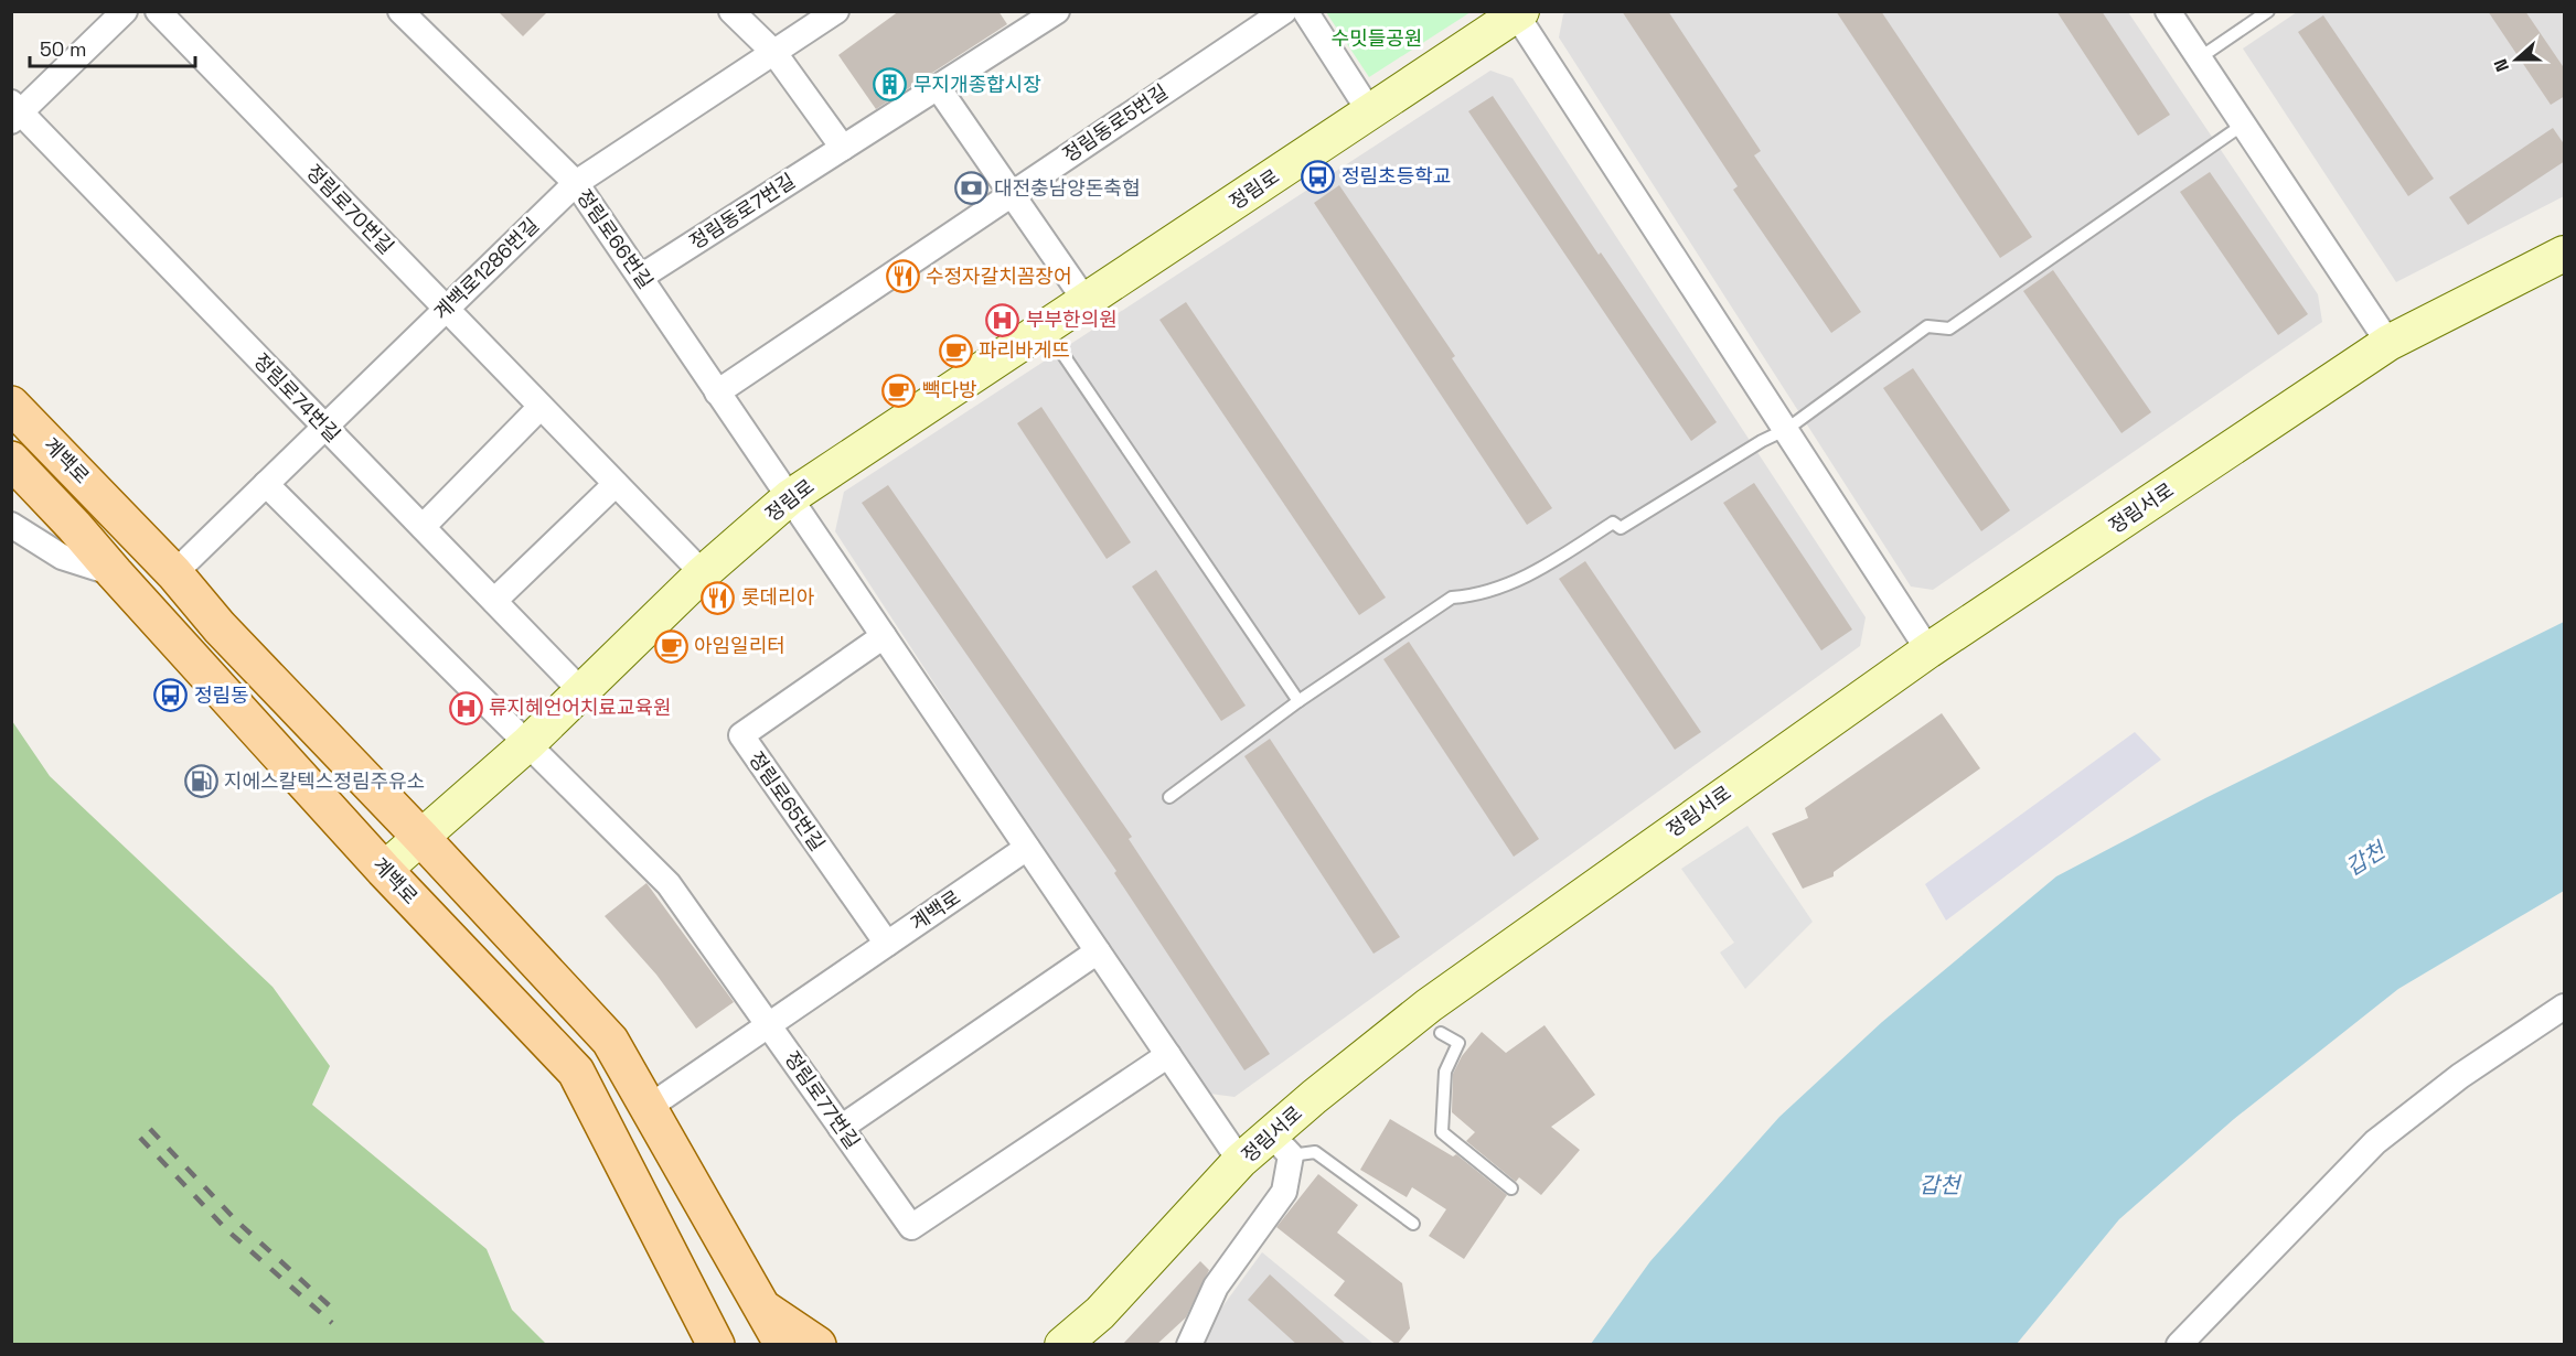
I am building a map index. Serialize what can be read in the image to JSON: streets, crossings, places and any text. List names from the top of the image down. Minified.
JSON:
{"streets":{"main road":["정림로","계백로","정림서로"],"street":["정림동로5번길","정림로70번길","정림동로7번길","정림로66번길","계백로1286번길","정림로74번길","정림로65번길","정림로77번길"]},"crossings":[["정림동로5번길","정림로66번길"],["정림로","정림로70번길"],["정림로","정림로66번길"],["정림로","정림로74번길"],["정림로","계백로"],["정림로","정림로77번길"],["정림로70번길","계백로1286번길"],["정림동로7번길","정림로66번길"],["정림로66번길","계백로1286번길"],["계백로1286번길","정림로74번길"],["계백로1286번길","계백로"],["계백로","정림로65번길"],["계백로","정림로77번길"]],"water":["갑천"],"parks":["수밋들공원"],"places":{"building":["무지개종합시장"],"bus stop":["정림초등학교","정림동"],"bank":["대전충남양돈축협"],"restaurant":["수정자갈치꼼장어","롯데리아"],"hospital":["부부한의원","류지혜언어치료교육원"],"cafe":["파리바게뜨","빽다방","아임일리터"],"fuel station":["지에스칼텍스정림주유소"]},"scale_bar":"50 m","north":"left"}
